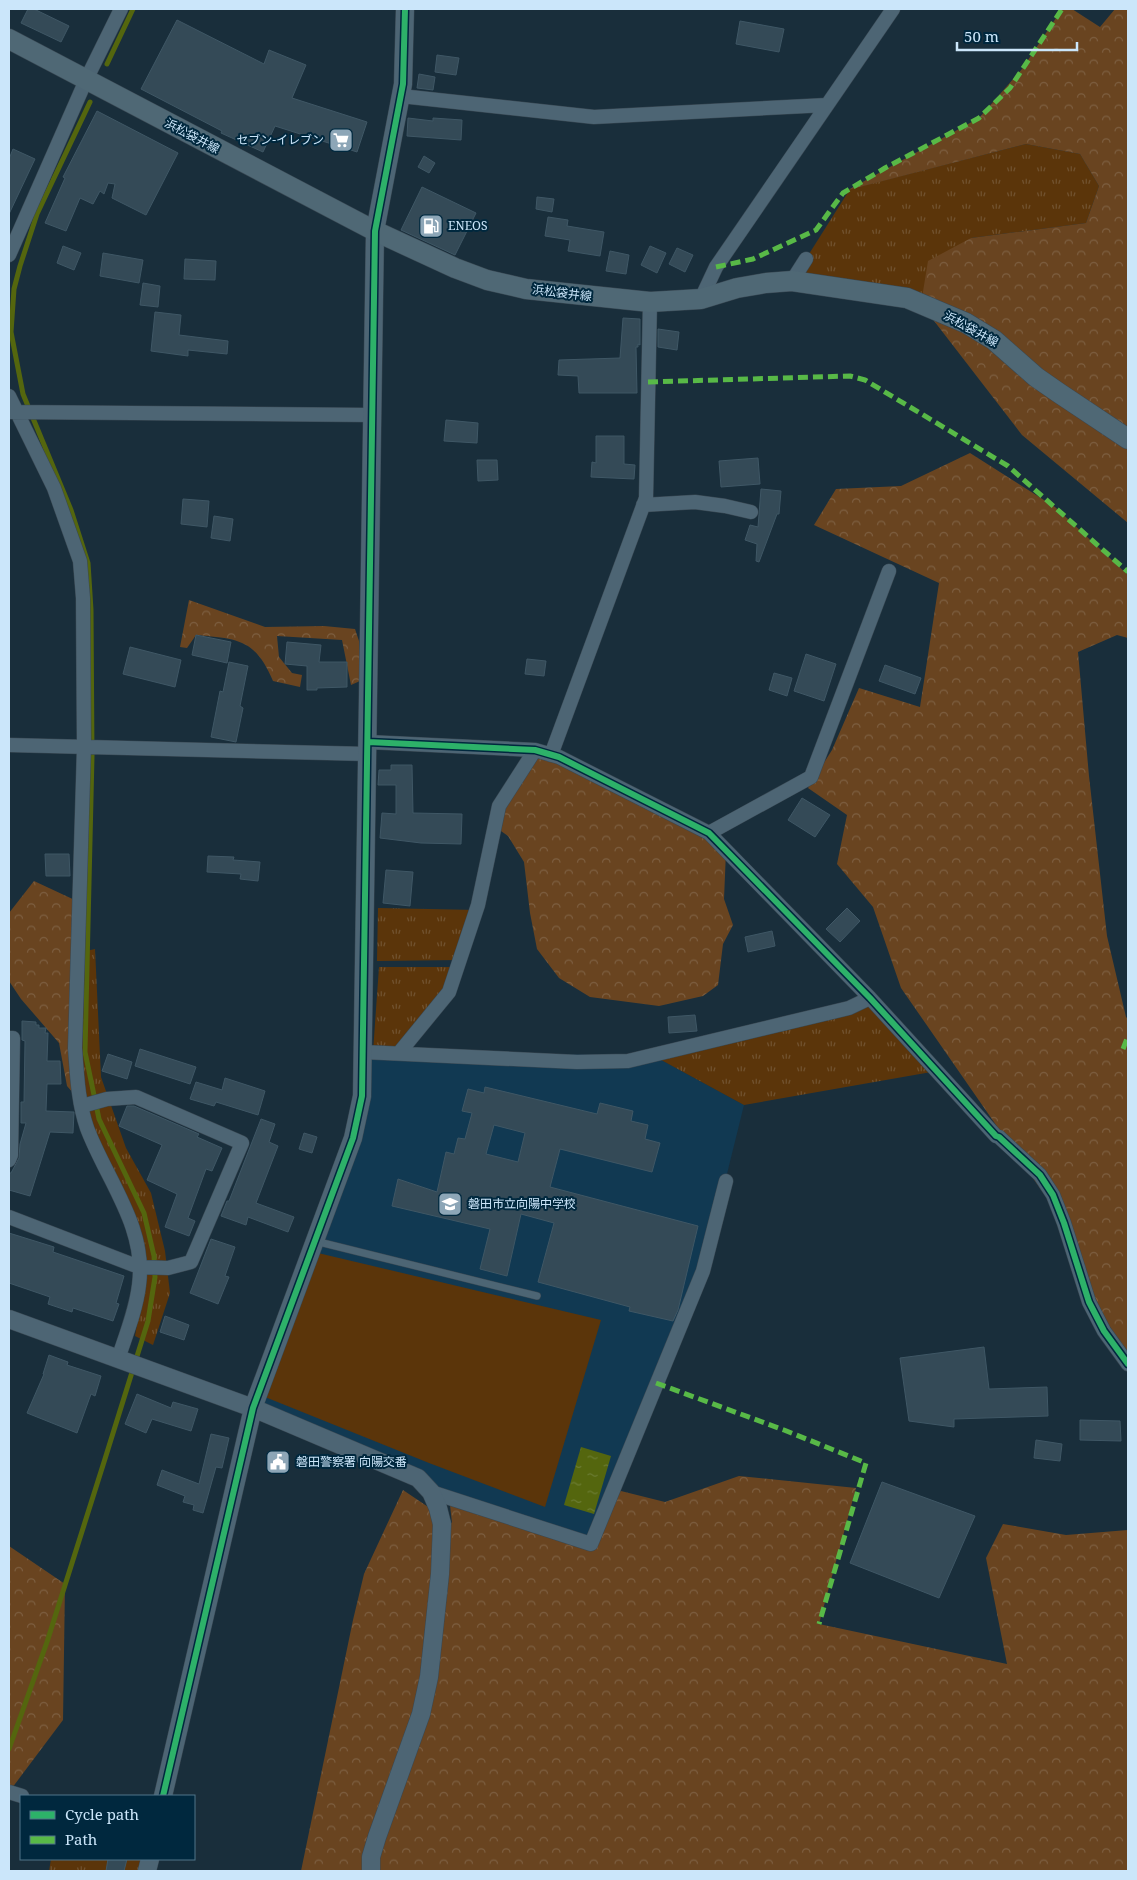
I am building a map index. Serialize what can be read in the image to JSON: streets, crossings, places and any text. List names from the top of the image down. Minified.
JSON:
{"streets":{"main road":["浜松袋井線"]},"places":{"supermarket":["セブン-イレブン"],"fuel station":["ENEOS"],"school or university":["磐田市立向陽中学校"],"public building":["磐田警察署 向陽交番"]},"legend":["Cycle path","Path"],"scale_bar":"50 m"}
